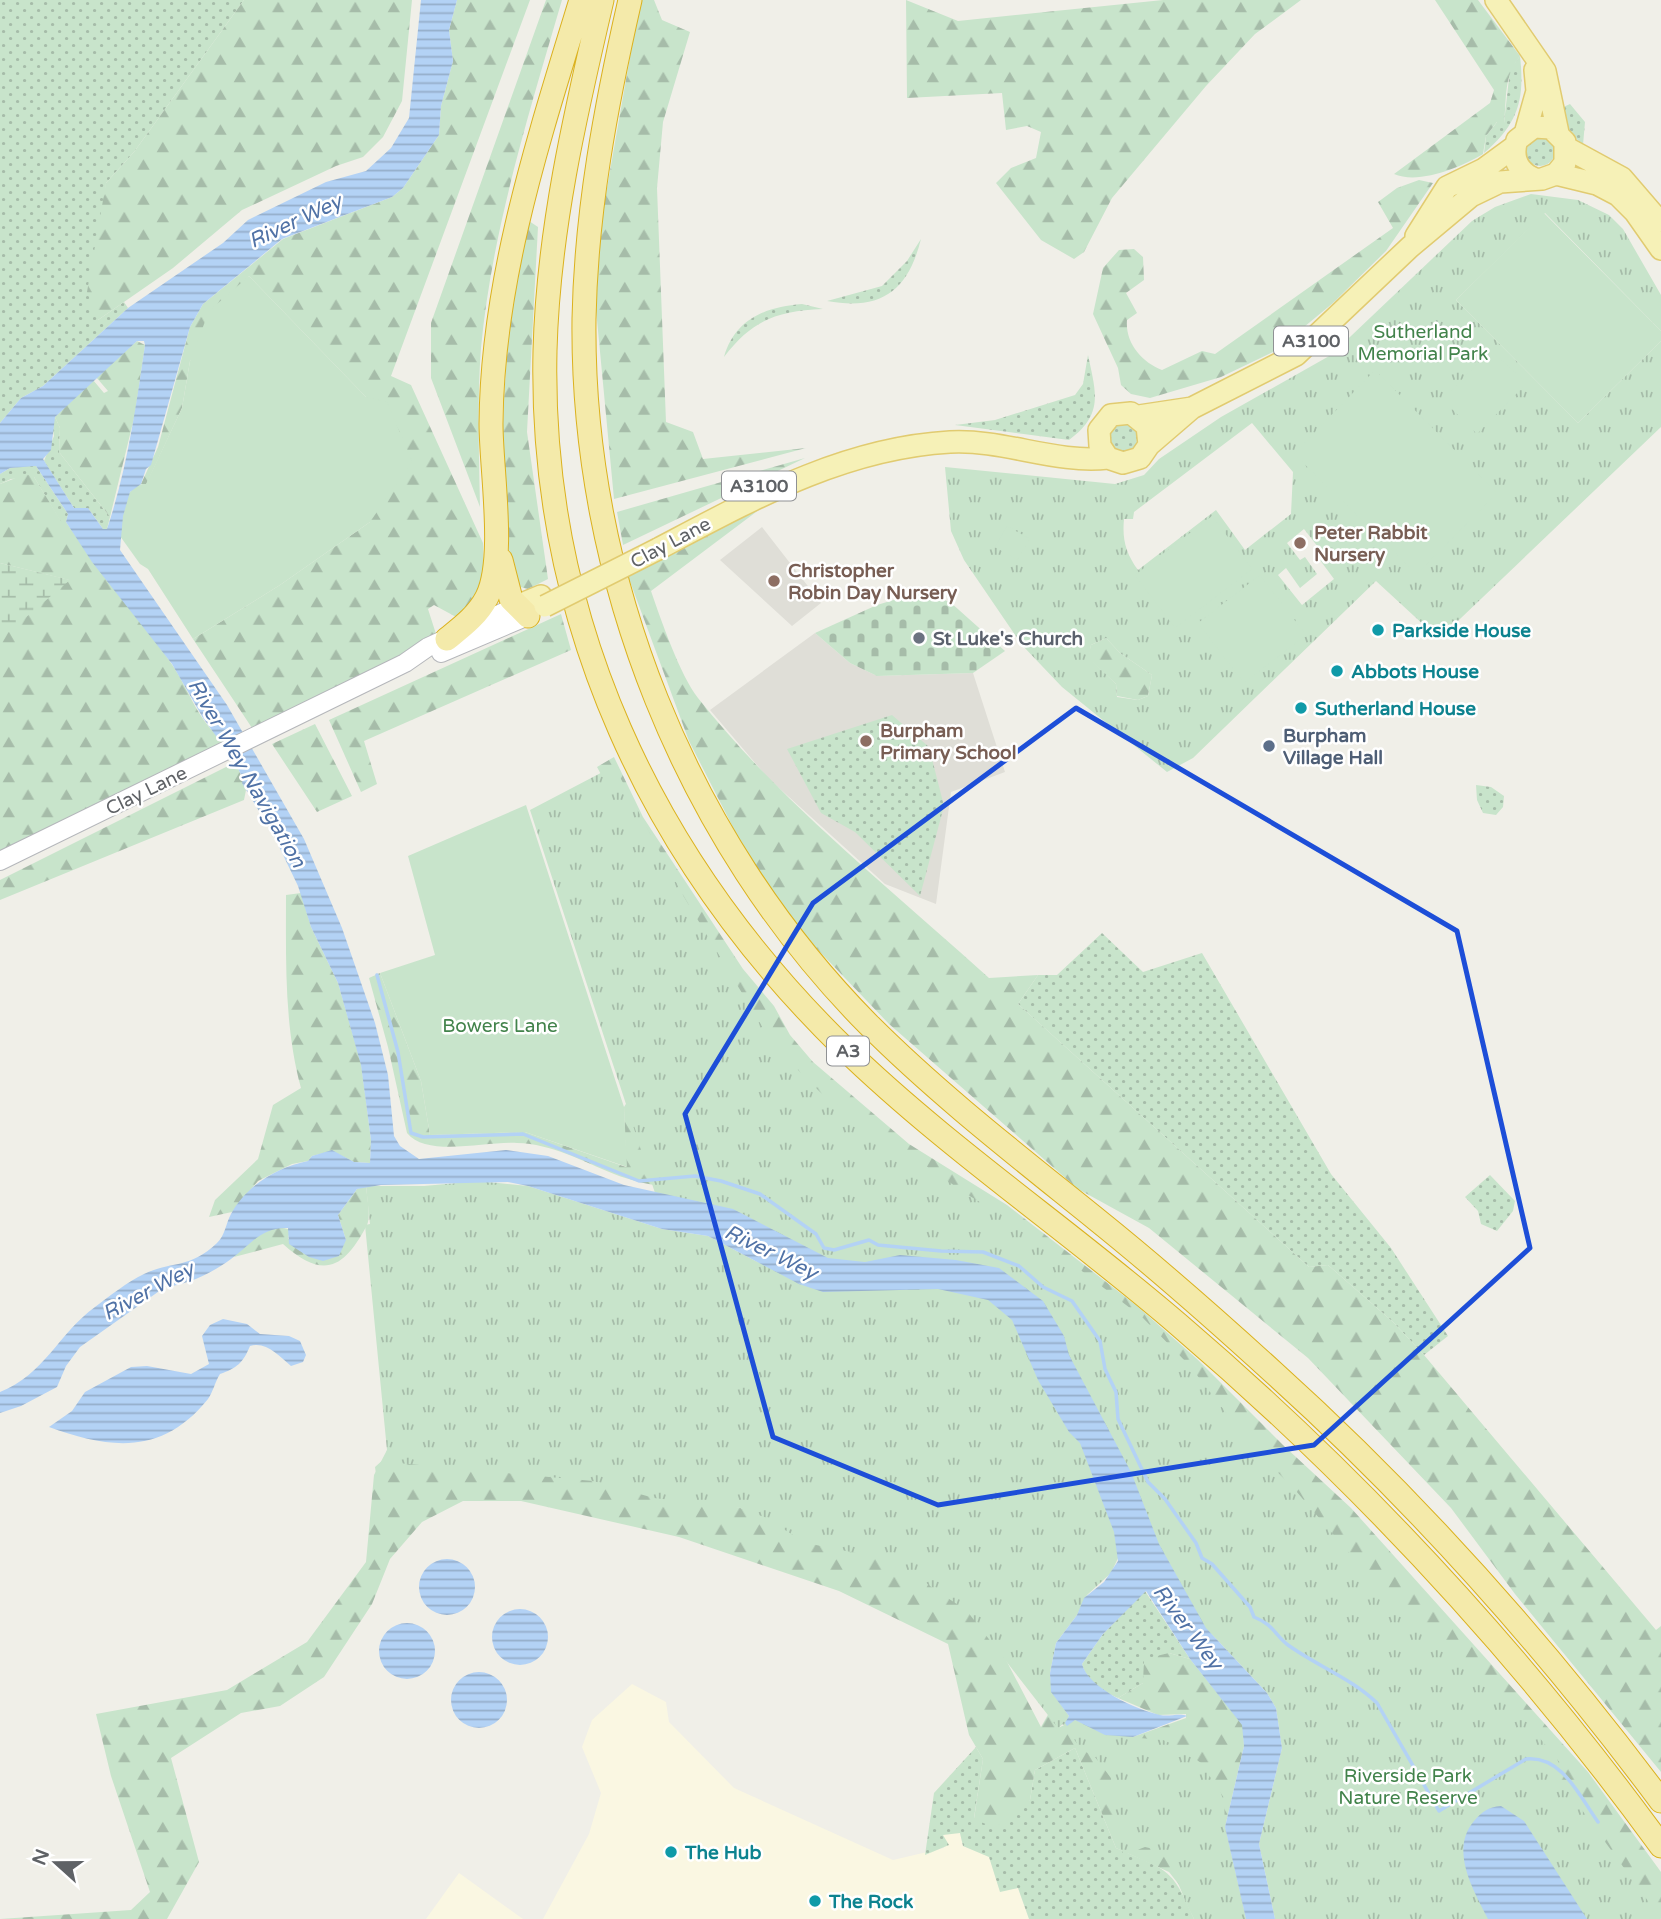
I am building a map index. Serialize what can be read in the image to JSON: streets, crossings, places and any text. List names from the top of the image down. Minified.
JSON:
{"streets":{"highway":["A3"],"main road":["A3100","Clay Lane"]},"water":["River Wey","River Wey Navigation"],"parks":["Sutherland Memorial Park","Bowers Lane","Riverside Park Nature Reserve"],"places":["Peter Rabbit Nursery","Christopher Robin Day Nursery","Parkside House","St Luke's Church","Abbots House","Sutherland House","Burpham Primary School","Burpham Village Hall","The Hub","The Rock"],"north":"left"}
